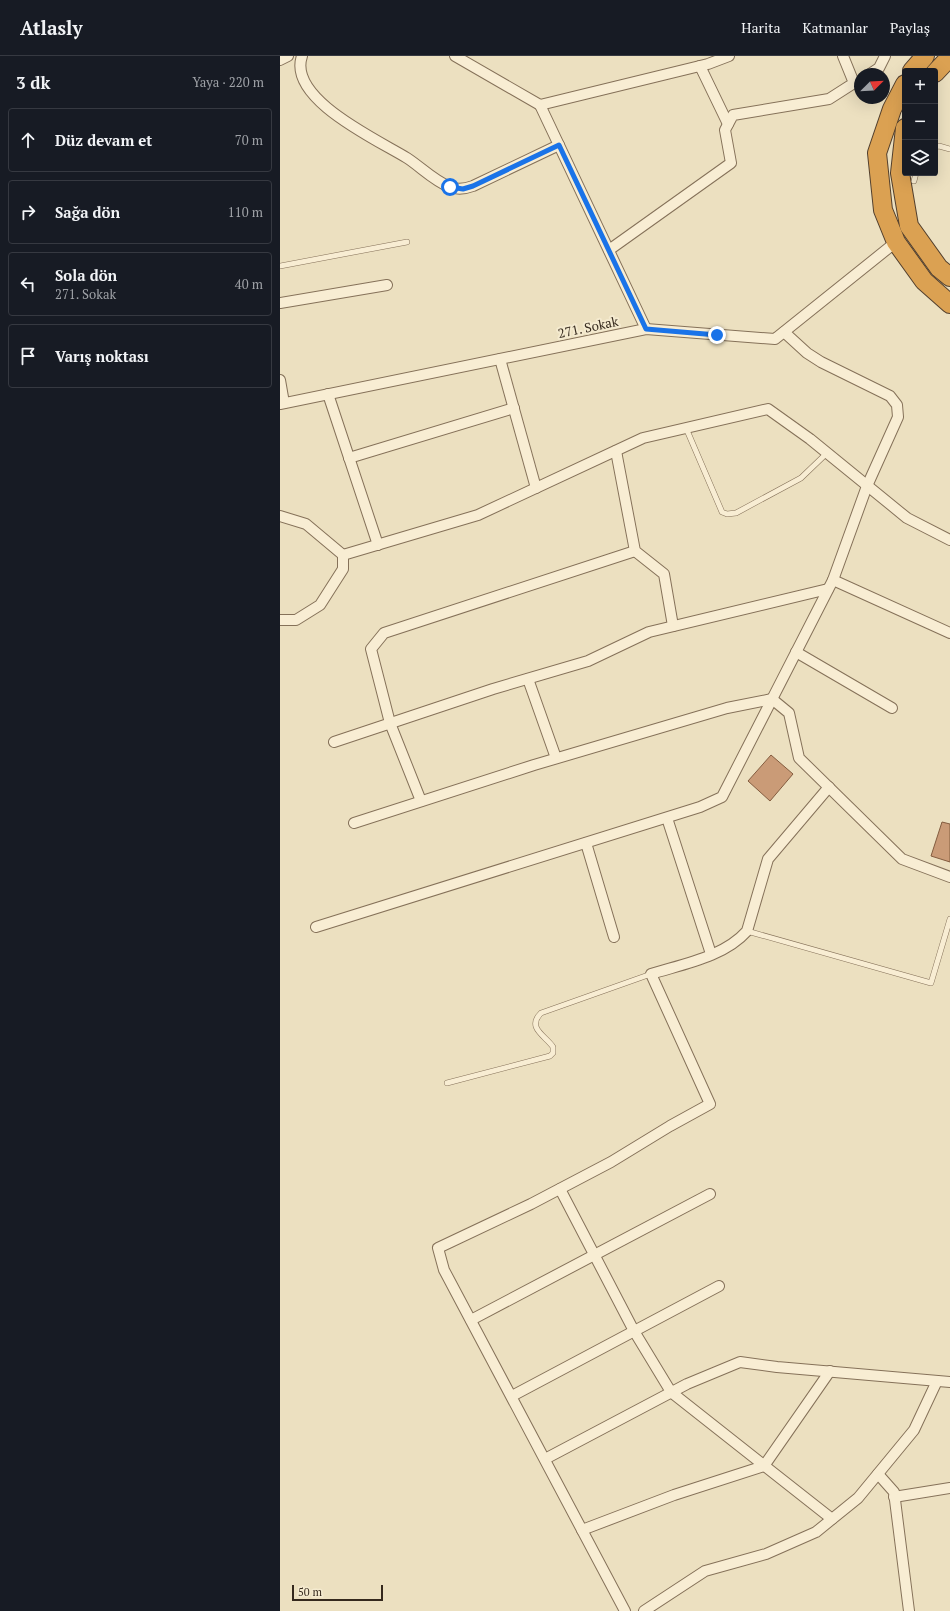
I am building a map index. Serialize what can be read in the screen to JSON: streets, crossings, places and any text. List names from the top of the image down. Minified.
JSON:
{"streets":{"street":["271. Sokak"]},"scale_bar":"50 m","north":"top right","page":{"header":"Atlasly","nav":["Harita","Katmanlar","Paylaş"],"heading":["3 dk","Yaya · 220 m"],"map_buttons":["+","−"],"list":[["Düz devam et","70 m"],["Sağa dön","110 m"],["Sola dön","271. Sokak","40 m"],"Varış noktası"],"scale":"50 m"}}
